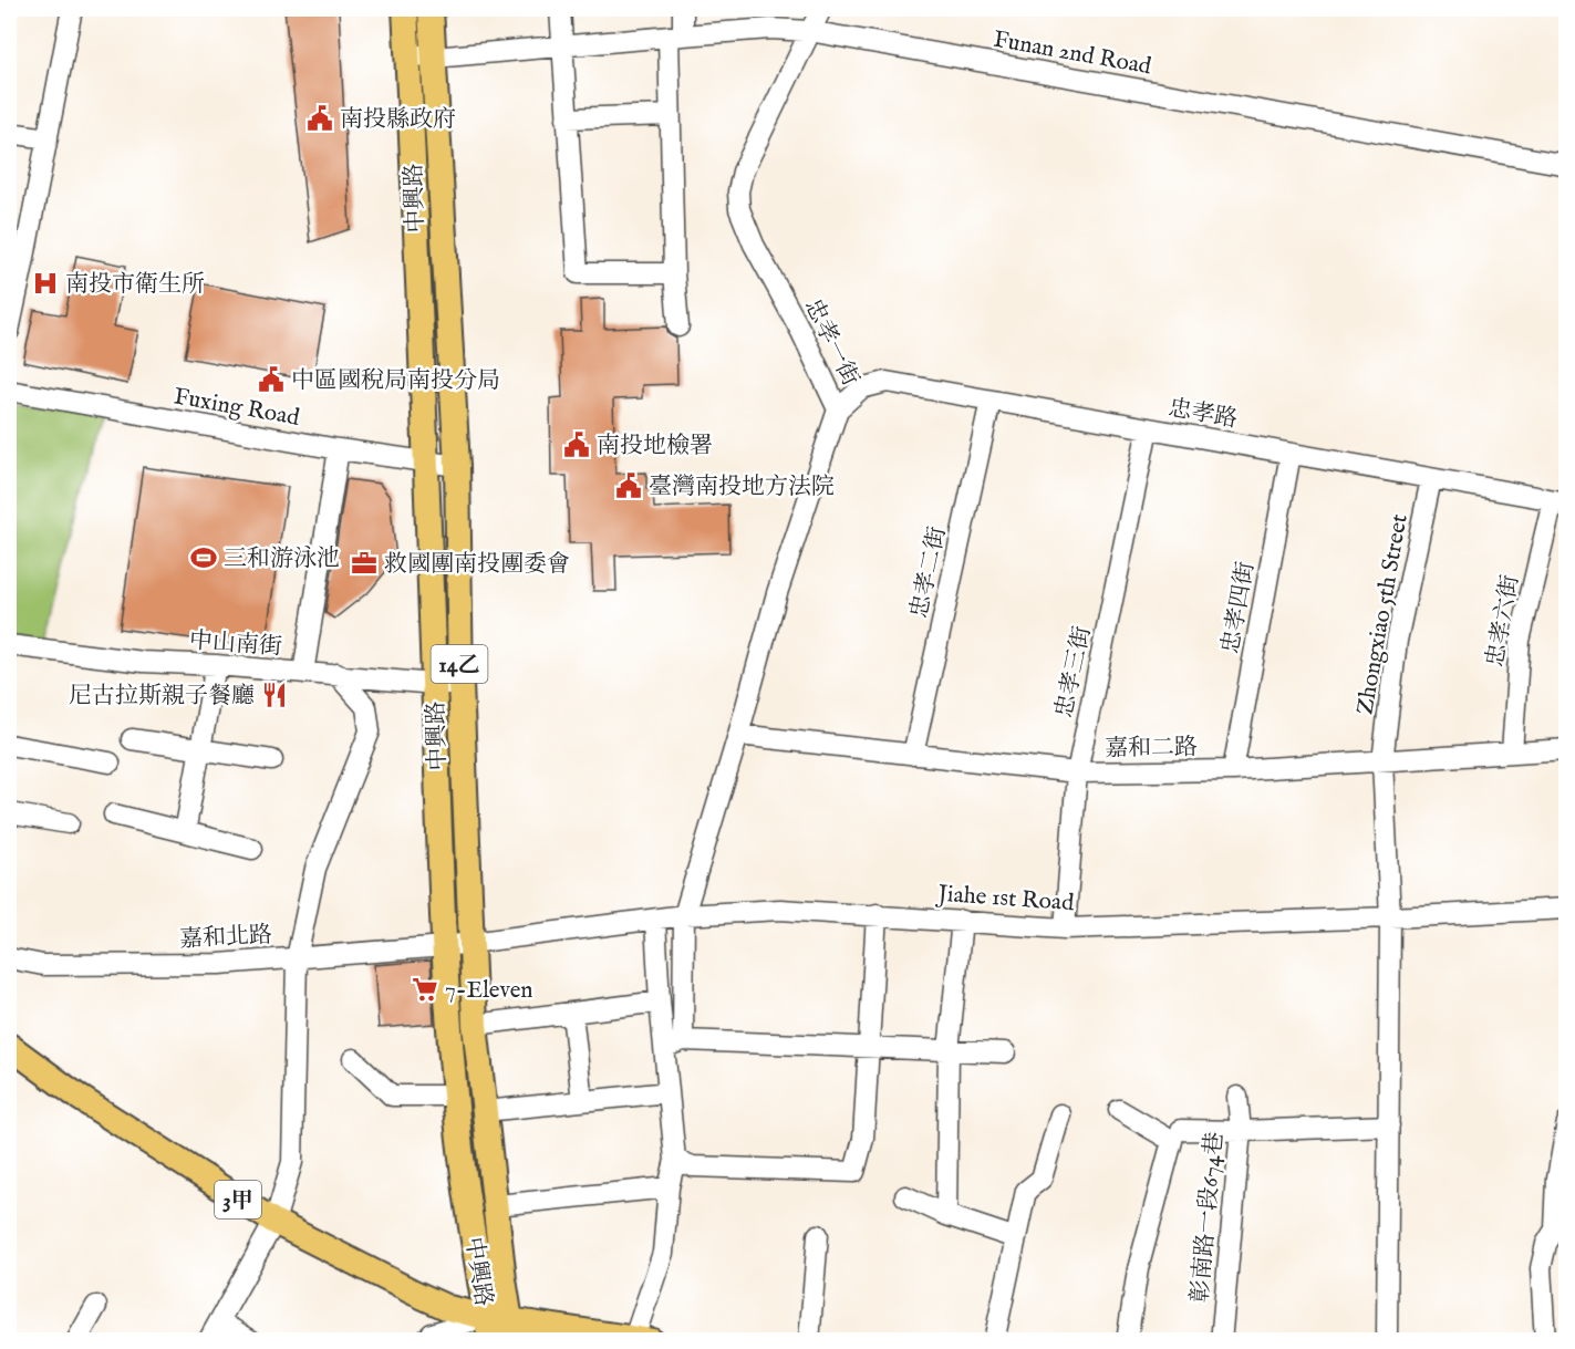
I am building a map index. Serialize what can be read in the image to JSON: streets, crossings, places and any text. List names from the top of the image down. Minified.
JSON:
{"streets":{"main road":["中興路","14乙","3甲"],"street":["Funan 2nd Road","忠孝一街","Fuxing Road","忠孝路","忠孝二街","忠孝四街","Zhongxiao 5th Street","忠孝六街","中山南街","忠孝三街","嘉和二路","Jiahe 1st Road","嘉和北路","彰南路一段674巷"]},"crossings":[["Funan 2nd Road","中興路"],["Funan 2nd Road","忠孝一街"],["中興路","Fuxing Road"],["中興路","中山南街"],["中興路","Jiahe 1st Road"],["中興路","嘉和北路"],["中興路","3甲"],["忠孝一街","忠孝路"],["忠孝一街","嘉和二路"],["忠孝一街","Jiahe 1st Road"],["忠孝路","忠孝二街"],["忠孝路","忠孝四街"],["忠孝路","Zhongxiao 5th Street"],["忠孝路","忠孝六街"],["忠孝路","忠孝三街"],["忠孝二街","嘉和二路"],["忠孝四街","嘉和二路"],["Zhongxiao 5th Street","嘉和二路"],["Zhongxiao 5th Street","Jiahe 1st Road"],["忠孝六街","嘉和二路"],["忠孝三街","嘉和二路"],["忠孝三街","Jiahe 1st Road"],["Jiahe 1st Road","嘉和北路"]],"places":{"public building":["南投縣政府","中區國稅局南投分局","南投地檢署","臺灣南投地方法院"],"hospital":["南投市衛生所"],"sports":["三和游泳池"],"office":["救國團南投團委會"],"restaurant":["尼古拉斯親子餐廳"],"supermarket":["7-Eleven"]}}
